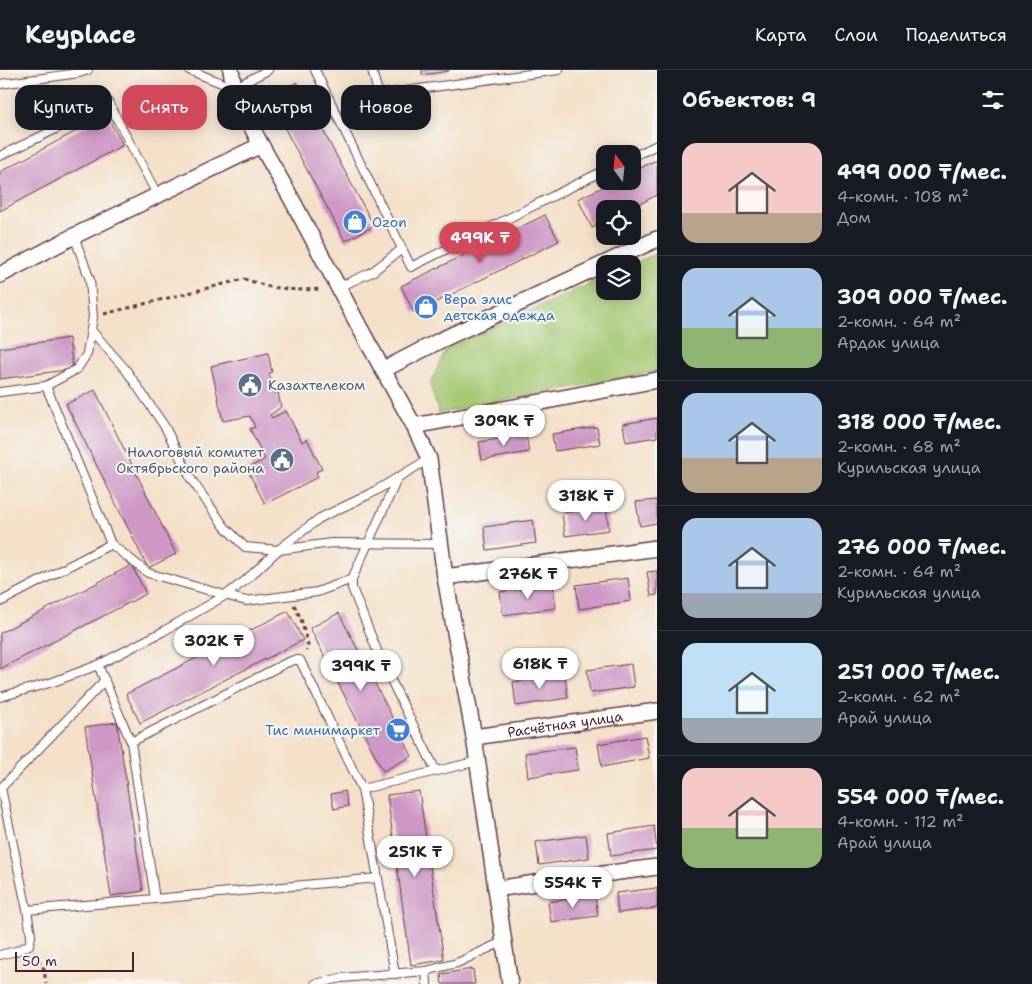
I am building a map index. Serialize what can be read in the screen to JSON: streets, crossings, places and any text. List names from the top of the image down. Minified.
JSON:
{"streets":{"street":["Расчётная улица"]},"places":{"shop":["Ozon","Вера элис детская одежда"],"public building":["Казахтелеком","Налоговый комитет Октябрьского района"],"supermarket":["Тис минимаркет"]},"scale_bar":"50 m","north":"top","page":{"header":"Keyplace","nav":["Карта","Слои","Поделиться"],"heading":"Объектов: 9","chip":["Купить","Снять","Фильтры","Новое"],"list":[{"name":"499 000 ₸/мес.","note":"4-комн. · 108 m² · Дом"},{"name":"309 000 ₸/мес.","note":"2-комн. · 64 m² · Ардак улица"},{"name":"318 000 ₸/мес.","note":"2-комн. · 68 m² · Курильская улица"},{"name":"276 000 ₸/мес.","note":"2-комн. · 64 m² · Курильская улица"},{"name":"251 000 ₸/мес.","note":"2-комн. · 62 m² · Арай улица"},{"name":"554 000 ₸/мес.","note":"4-комн. · 112 m² · Арай улица"}],"price":["499K ₸","309K ₸","318K ₸","276K ₸","302K ₸","618K ₸","399K ₸","251K ₸","554K ₸"],"scale":"50 m"}}
